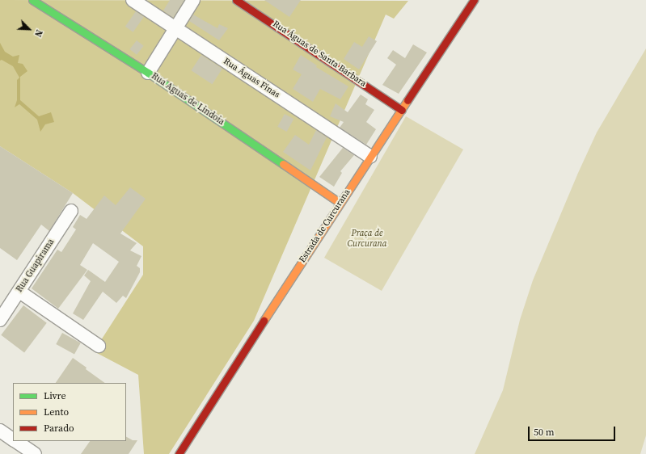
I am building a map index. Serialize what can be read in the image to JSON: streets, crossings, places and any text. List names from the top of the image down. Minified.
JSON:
{"streets":{"street":["Rua Águas de Santa Barbara","Rua Águas Finas","Rua Aguas de Lindoia","Estrada de Curcurana","Rua Guapirama"]},"crossings":[["Rua Águas de Santa Barbara","Estrada de Curcurana"],["Rua Águas Finas","Estrada de Curcurana"],["Rua Aguas de Lindoia","Estrada de Curcurana"]],"parks":["Praça de Curcurana"],"legend":["Livre","Lento","Parado"],"scale_bar":"50 m","north":"bottom right"}
